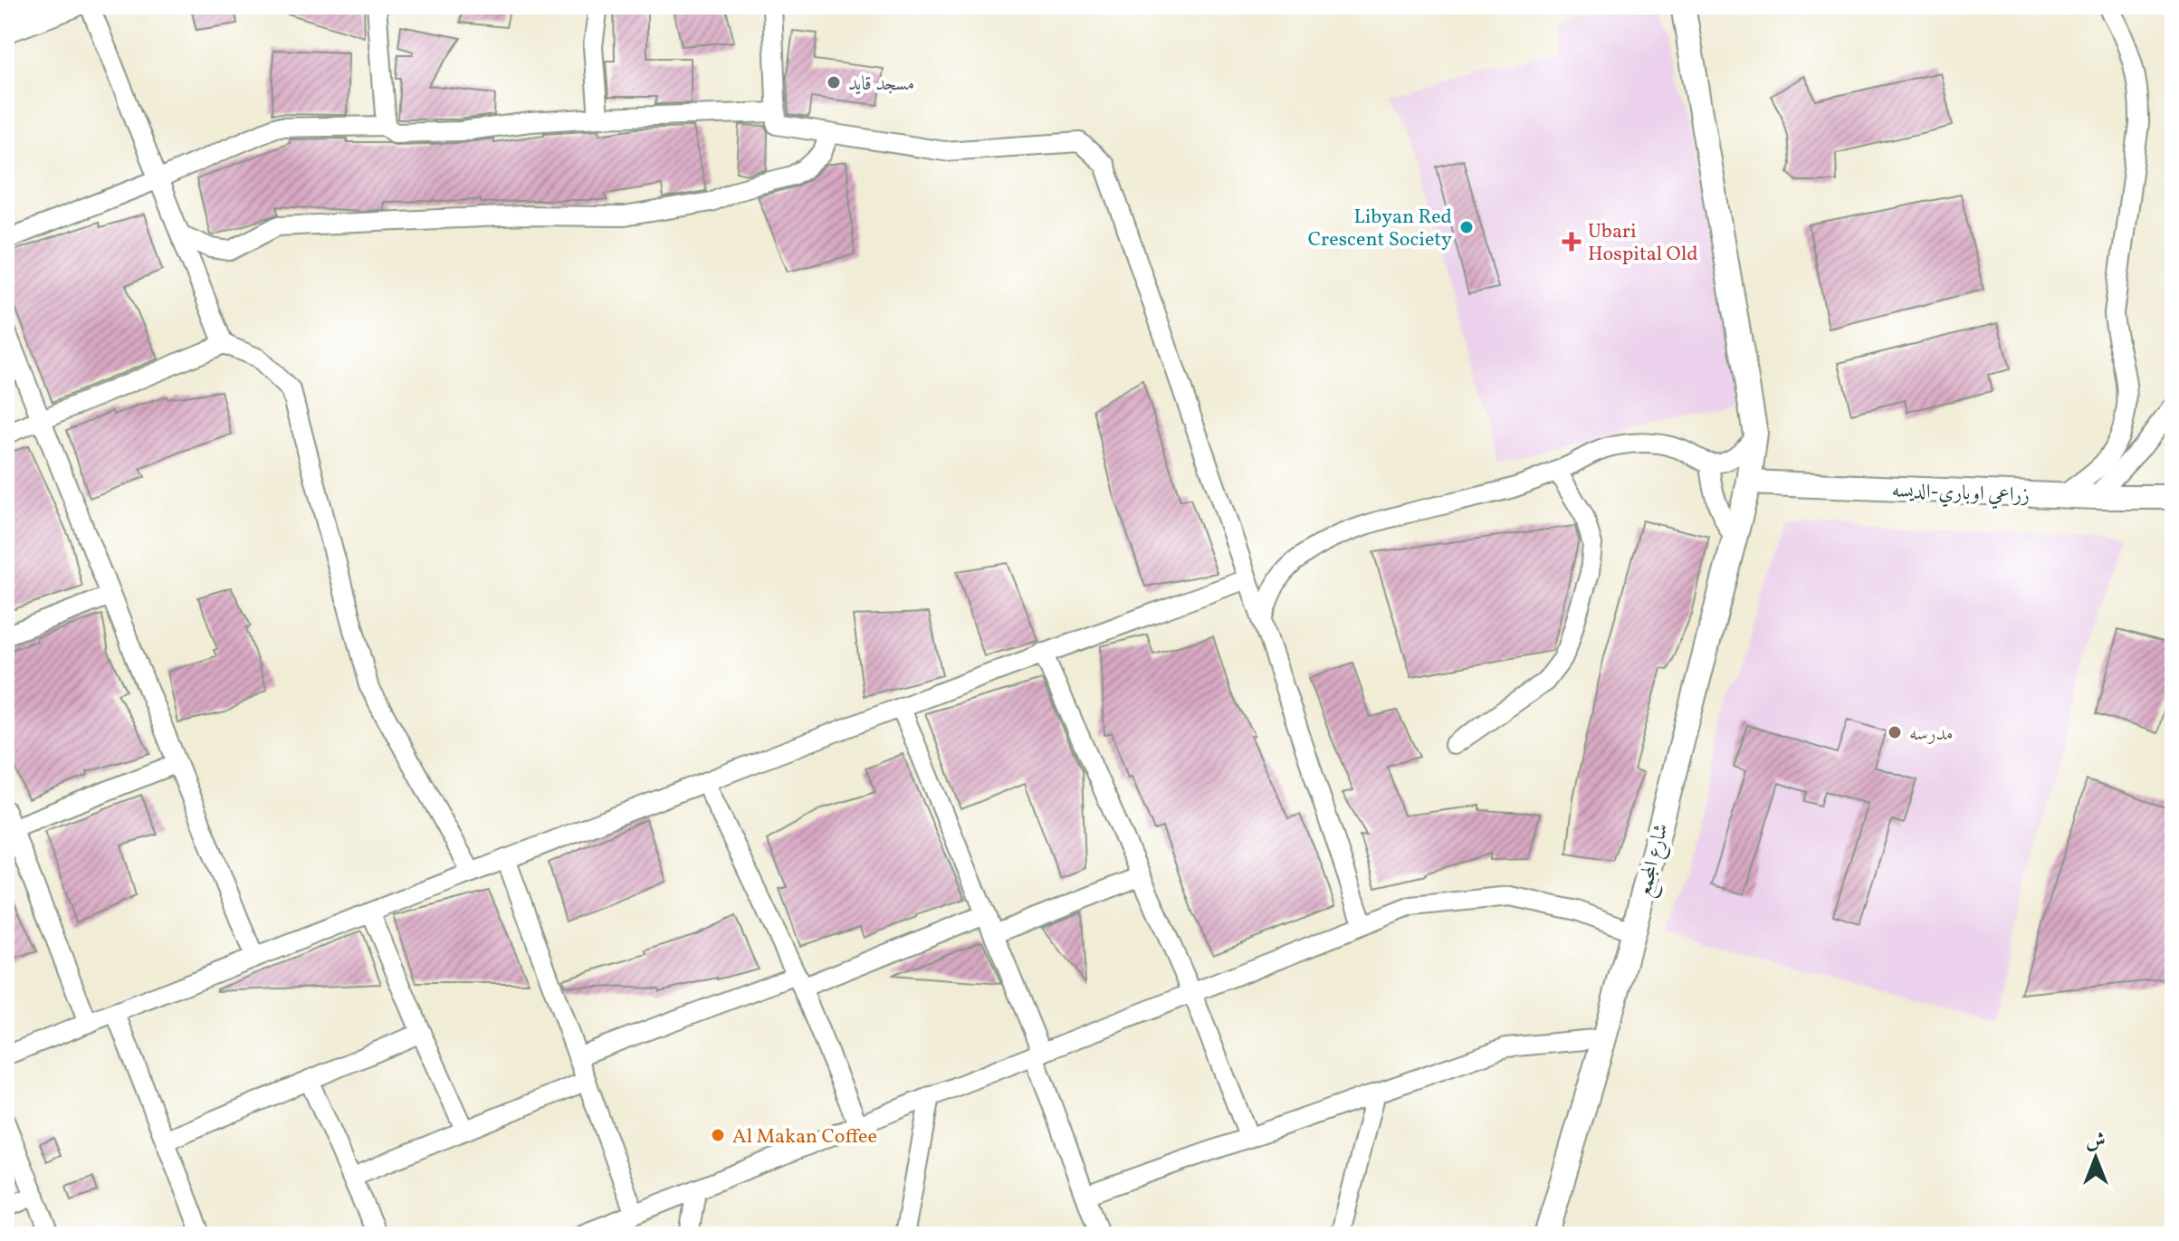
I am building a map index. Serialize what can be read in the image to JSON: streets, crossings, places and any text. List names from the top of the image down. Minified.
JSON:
{"streets":{"street":["زراعي اوباري-الديسه","شارع المجمع"]},"crossings":[["زراعي اوباري-الديسه","شارع المجمع"]],"places":{"other":["مسجد قايد","Libyan Red Crescent Society","مدرسه","Al Makan Coffee"],"health":["Ubari Hospital Old"]},"north":"top"}
